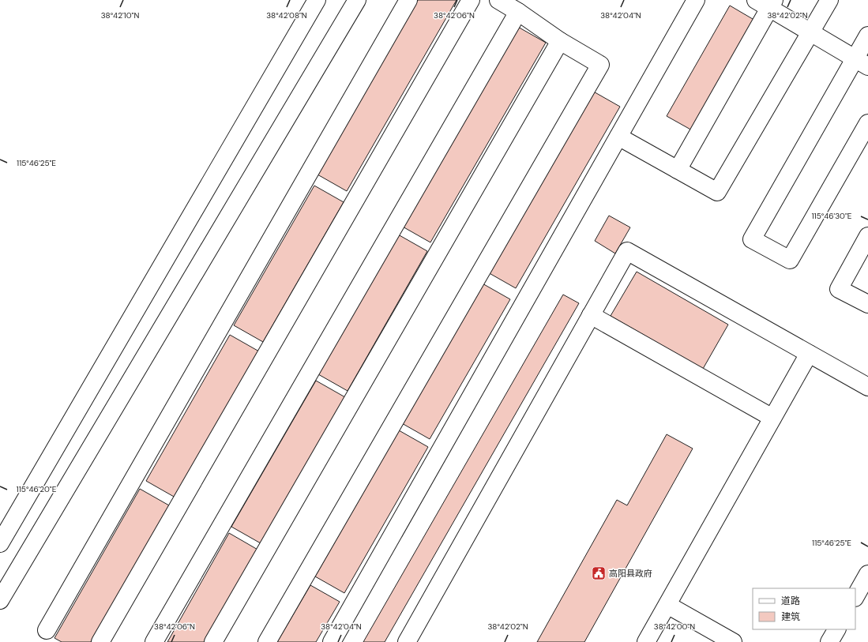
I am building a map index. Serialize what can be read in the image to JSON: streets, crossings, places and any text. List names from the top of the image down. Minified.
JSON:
{"places":{"public building":["高阳县政府"]},"legend":["道路","建筑"],"coordinates":["38°42'08\"N","38°42'06\"N","38°42'04\"N","38°42'02\"N","38°42'10\"N","115°46'25\"E","115°46'30\"E","115°46'20\"E","38°42'00\"N"]}
